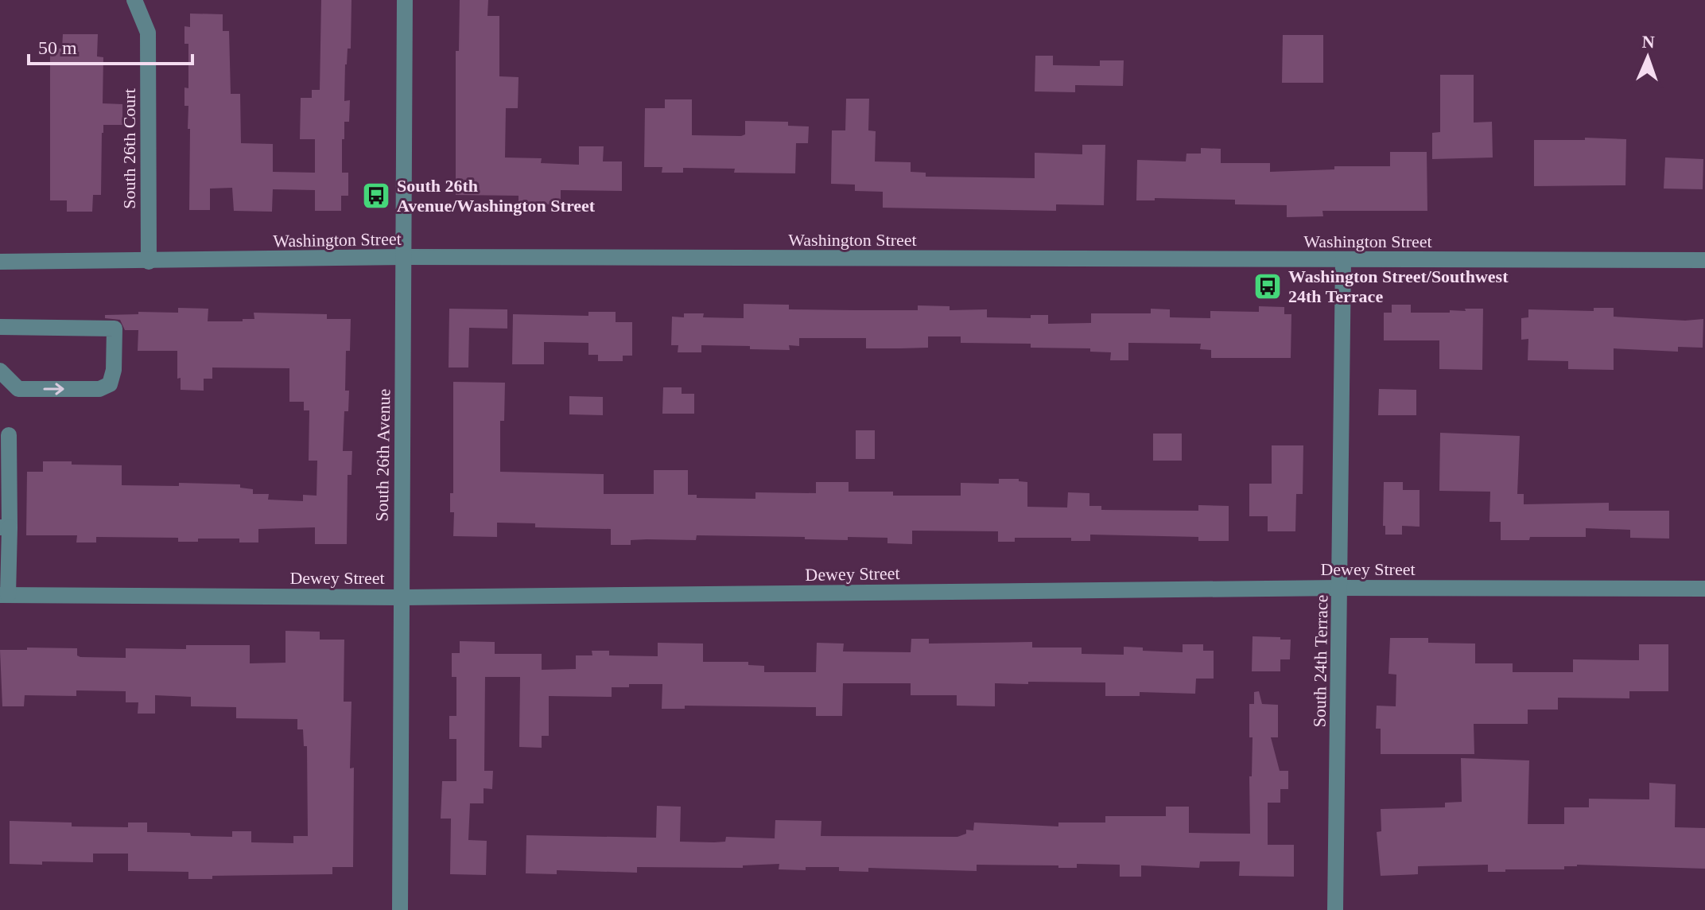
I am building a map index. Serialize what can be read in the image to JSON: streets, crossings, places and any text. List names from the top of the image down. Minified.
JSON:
{"streets":{"street":["South 26th Court","Washington Street","South 26th Avenue","Dewey Street","South 24th Terrace"]},"crossings":[["South 26th Court","Washington Street"],["Washington Street","South 26th Avenue"],["Washington Street","South 24th Terrace"],["South 26th Avenue","Dewey Street"],["Dewey Street","South 24th Terrace"]],"places":{"bus stop":["South 26th Avenue/Washington Street","Washington Street/Southwest 24th Terrace"]},"scale_bar":"50 m","north":"top"}
